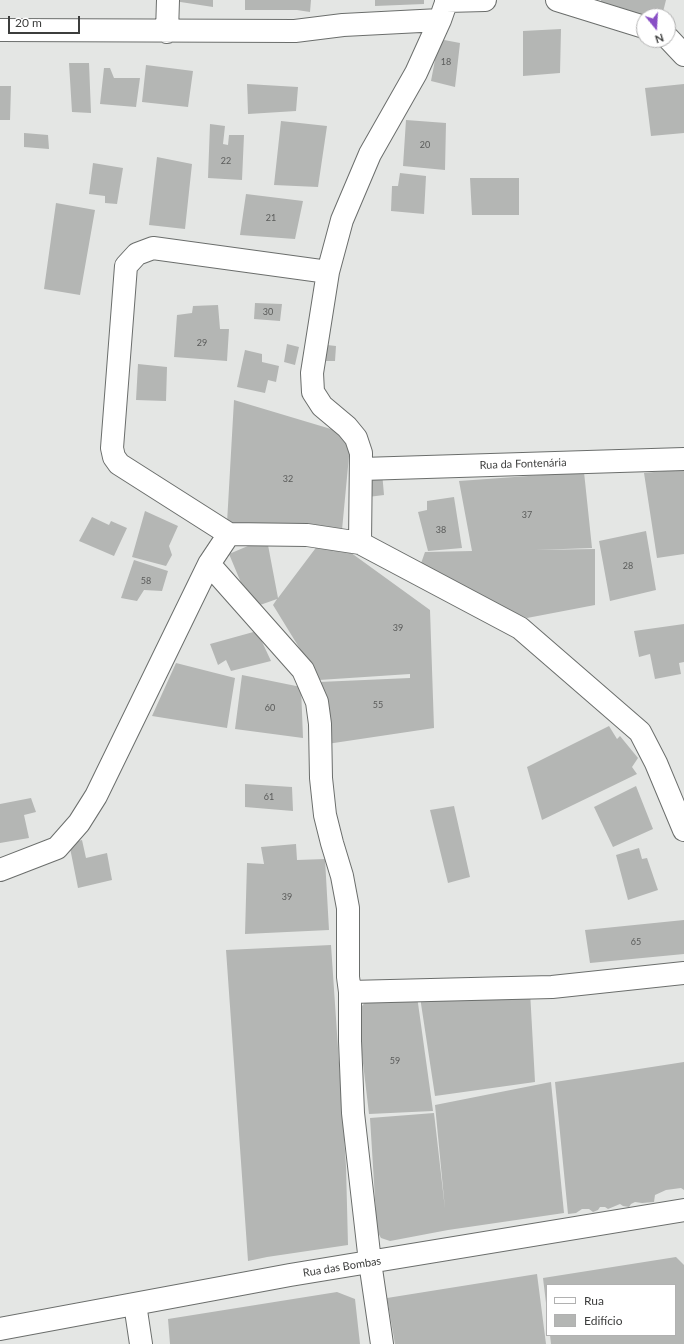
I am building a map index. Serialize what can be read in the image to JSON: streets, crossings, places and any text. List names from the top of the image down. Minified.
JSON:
{"streets":{"street":["Rua da Fontenária","Rua das Bombas"]},"house_numbers":["18","20","22","21","30","29","32","37","38","28","58","39","55","60","61","39","65","59"],"legend":["Rua","Edifício"],"scale_bar":"20 m","north":"bottom"}
